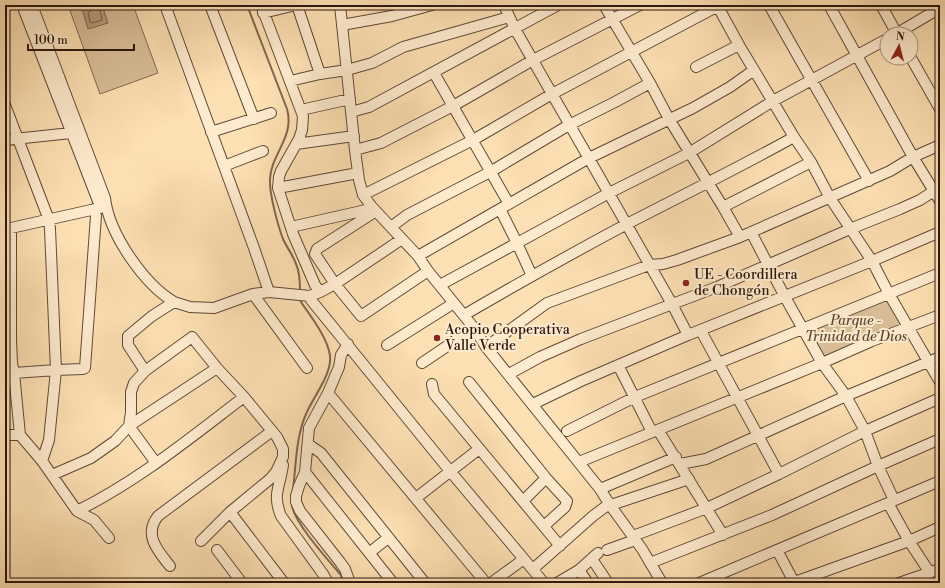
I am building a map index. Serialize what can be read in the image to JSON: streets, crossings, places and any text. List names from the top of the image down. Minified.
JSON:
{"parks":["Parque - Trinidad de Dios"],"places":["UE - Coordillera de Chongón","Acopio Cooperativa Valle Verde"],"scale_bar":"100 m","north":"top"}
